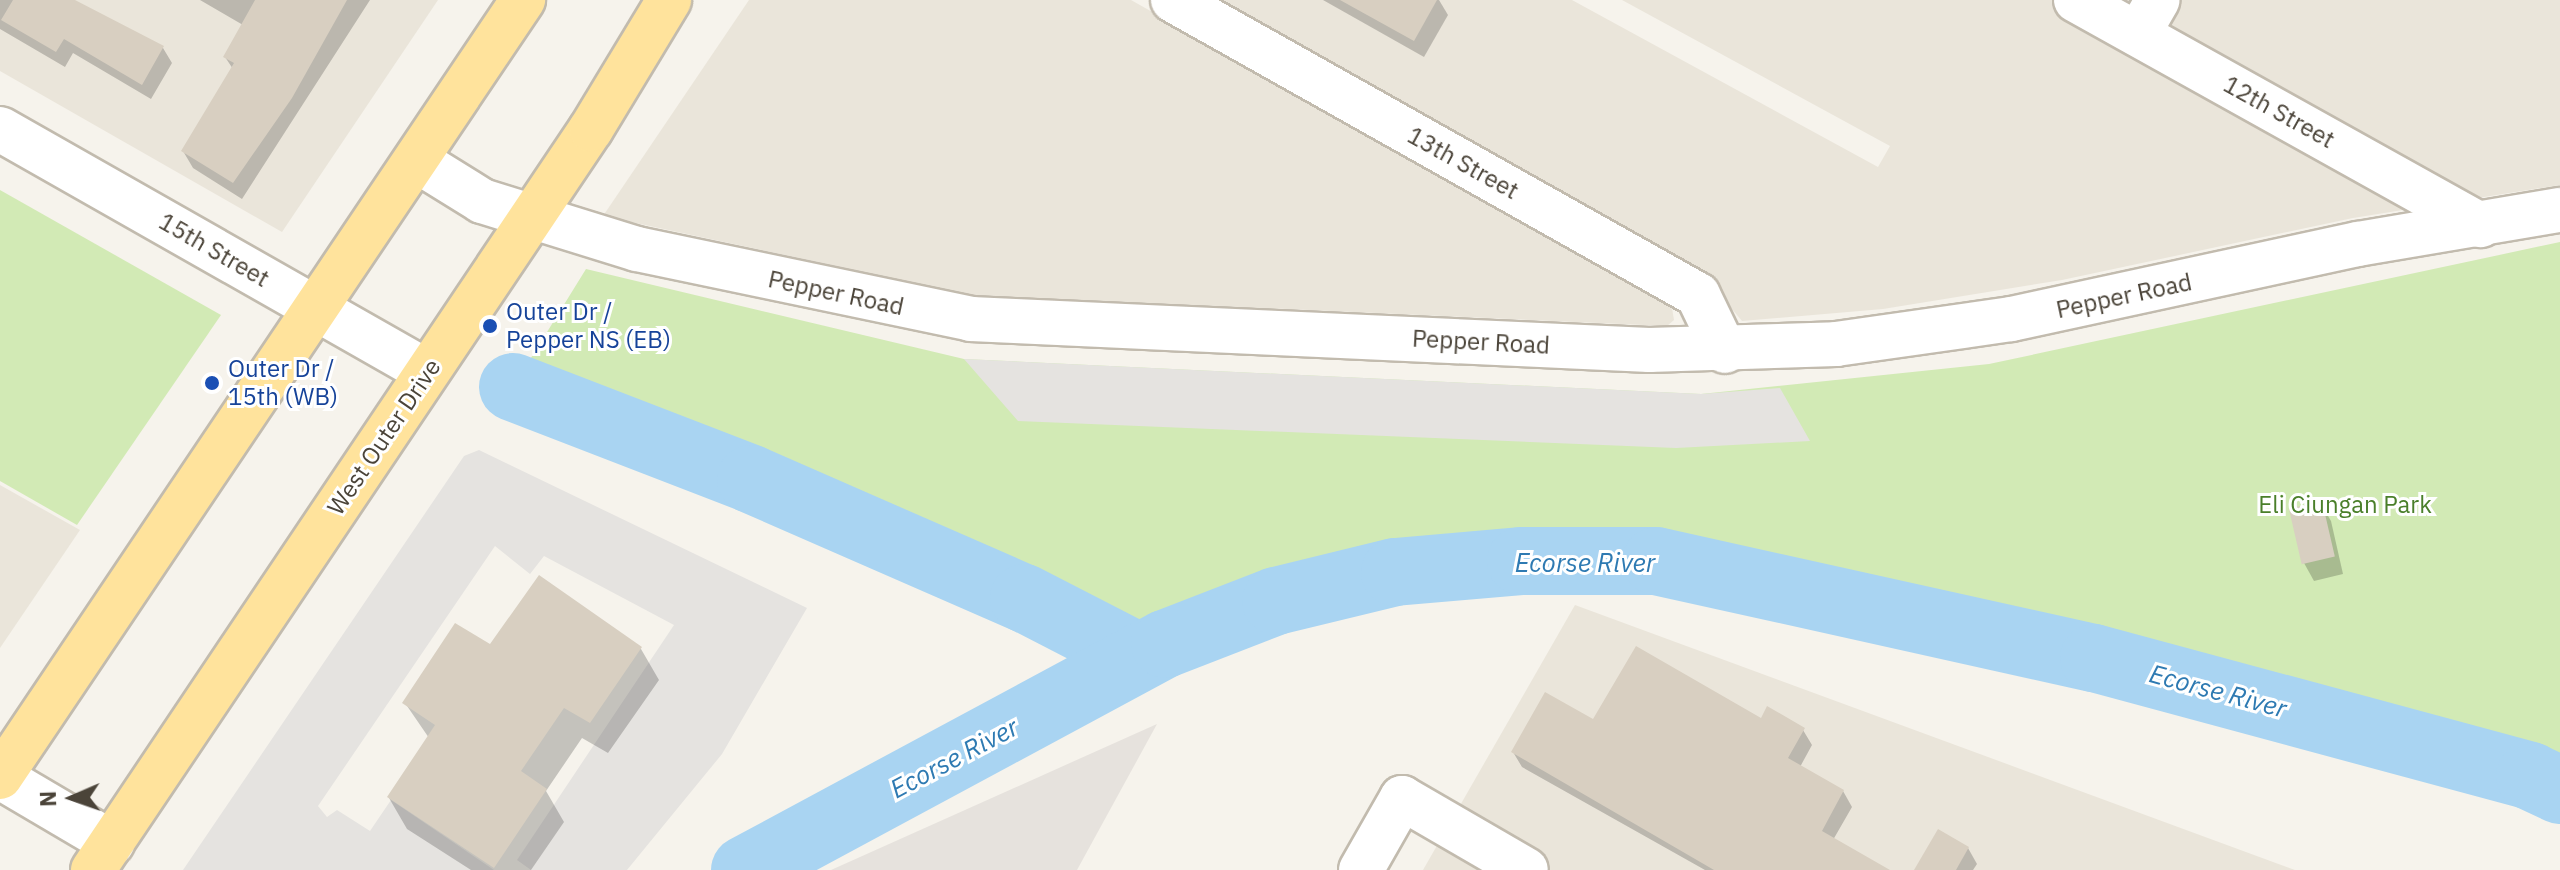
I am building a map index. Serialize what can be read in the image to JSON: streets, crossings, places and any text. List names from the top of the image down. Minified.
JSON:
{"streets":{"main road":["West Outer Drive"],"street":["12th Street","13th Street","15th Street","Pepper Road"]},"crossings":[["12th Street","Pepper Road"],["13th Street","Pepper Road"],["15th Street","West Outer Drive"],["Pepper Road","West Outer Drive"]],"water":["Ecorse River"],"parks":["Eli Ciungan Park"],"places":["Outer Dr / Pepper NS (EB)","Outer Dr / 15th (WB)"],"north":"left"}
